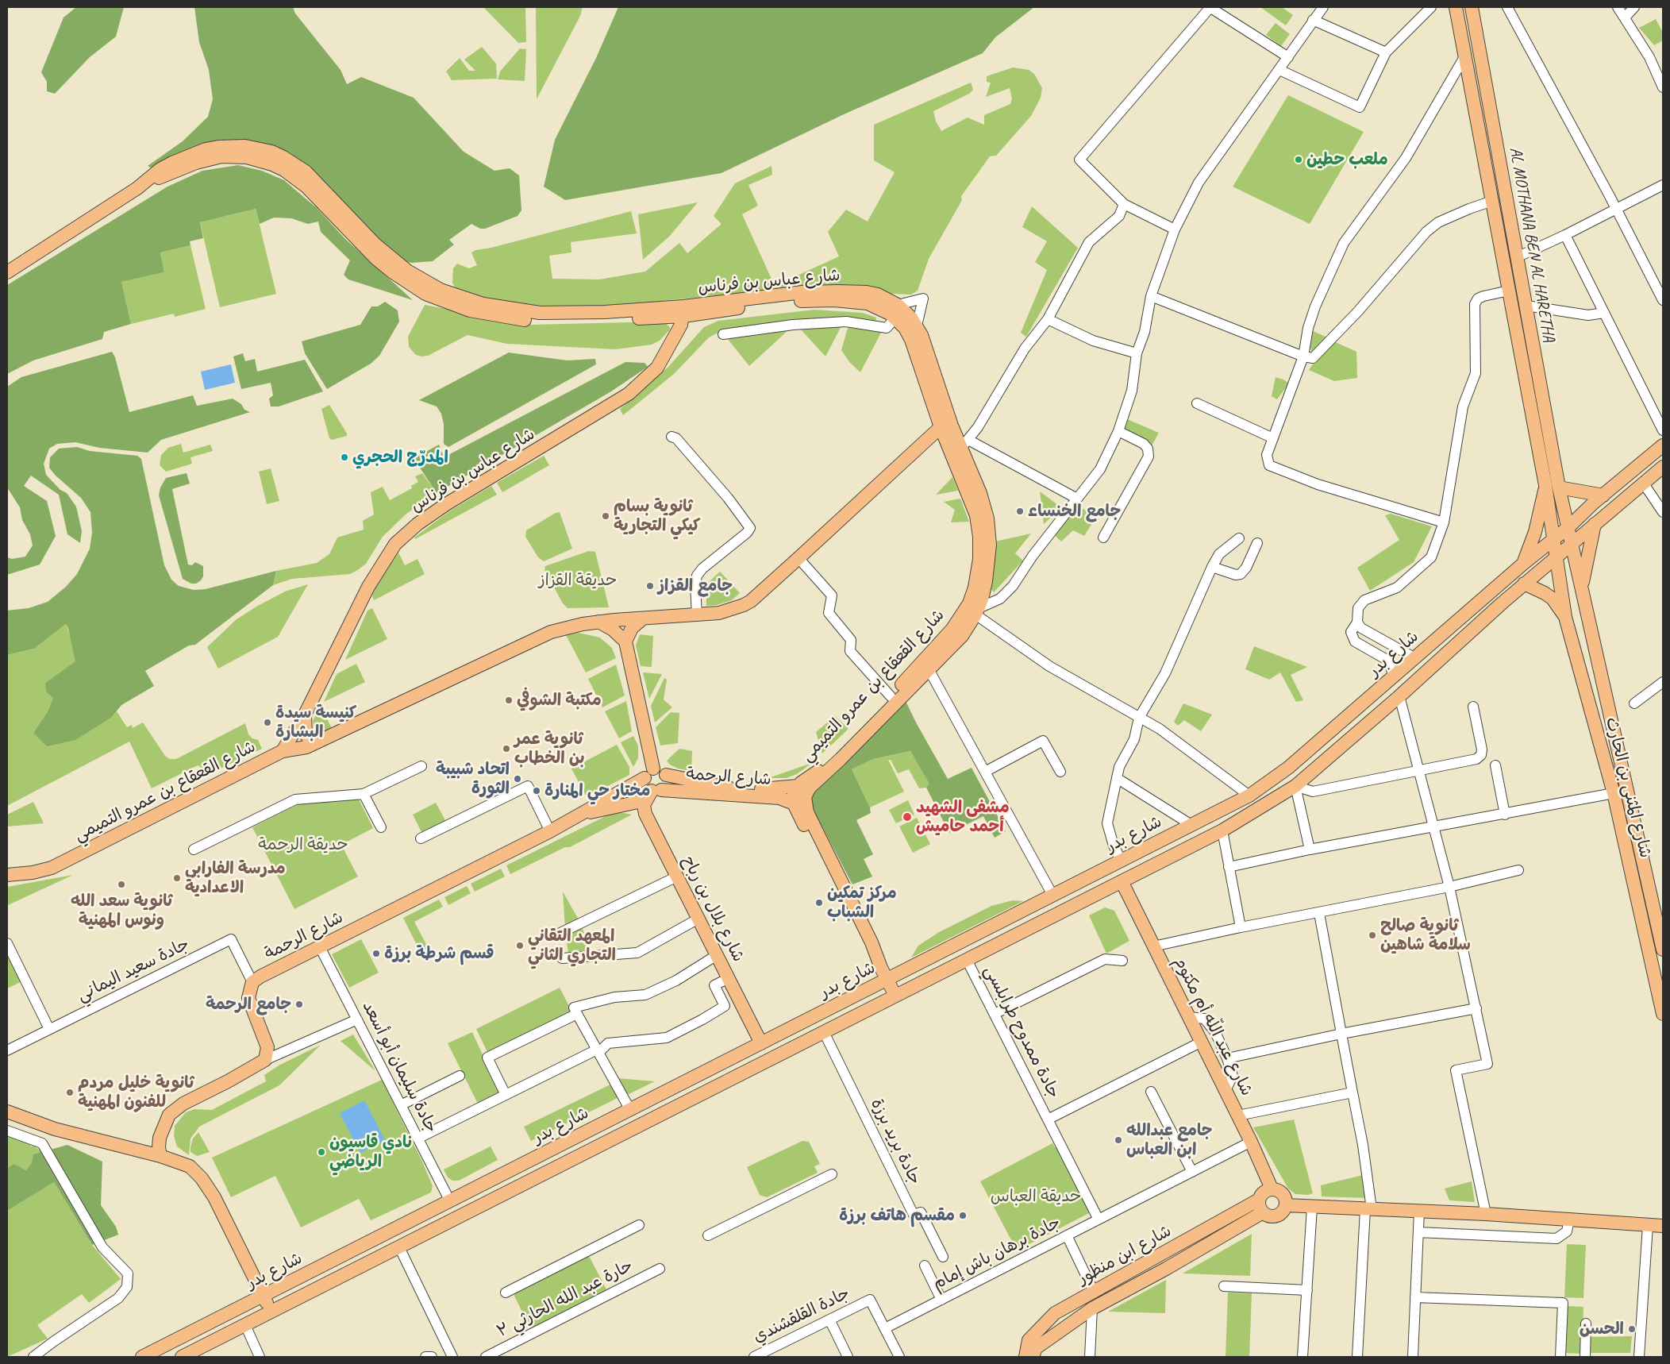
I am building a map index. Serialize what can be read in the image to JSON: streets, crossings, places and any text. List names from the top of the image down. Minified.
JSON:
{"streets":{"main road":["AL MOTHANA BEN AL HARETHA","شارع عباس بن فرناس","شارع بدر","شارع القعقاع بن عمرو التميمي","شارع الرحمة","شارع المثنى بن الحارث","شارع بلال بن رباح","شارع عبد اللّه أم مكتوم","شارع ابن منظور"],"street":["جادة سعيد اليماني","جادة ممدوح طرابلسي","جادة سليمان أبو أسعد","جادة بريد برزة","جادة برهان باش إمام","حارة عبد الله الحارثي ٣","جادة القلقشندي"]},"crossings":[["AL MOTHANA BEN AL HARETHA","شارع بدر"],["AL MOTHANA BEN AL HARETHA","شارع المثنى بن الحارث"],["شارع عباس بن فرناس","شارع القعقاع بن عمرو التميمي"],["شارع بدر","شارع المثنى بن الحارث"],["شارع بدر","شارع بلال بن رباح"],["شارع بدر","شارع عبد اللّه أم مكتوم"],["شارع بدر","جادة ممدوح طرابلسي"],["شارع بدر","جادة سليمان أبو أسعد"],["شارع بدر","جادة بريد برزة"],["شارع القعقاع بن عمرو التميمي","شارع الرحمة"],["شارع الرحمة","شارع بلال بن رباح"],["شارع الرحمة","جادة سعيد اليماني"],["شارع الرحمة","جادة سليمان أبو أسعد"],["شارع عبد اللّه أم مكتوم","جادة برهان باش إمام"],["شارع عبد اللّه أم مكتوم","شارع ابن منظور"],["جادة ممدوح طرابلسي","جادة برهان باش إمام"],["جادة برهان باش إمام","جادة القلقشندي"]],"parks":["حديقة القزاز","حديقة الرحمة","حديقة العباس"],"places":["ملعب حطين","المدرّج الحجري","جامع الخنساء","ثانوية بسام كيكي التجارية","جامع القزاز","مكتبة الشوفي","كنيسة سيدة البشارة","ثانوية عمر بن الخطاب","اتحاد شبيبة الثورة","مختار حي المنارة","مشفى الشهيد أحمد حاميش","مدرسة الفارابي الاعدادية","ثانوية سعد الله ونوس المهنية","مركز تمكين الشباب","ثانوية صالح سلامة شاهين","المعهد التقاني التجاري الثاني","قسم شرطة برزة","جامع الرحمة","ثانوية خليل مردم للفنون المهنية","جامع عبدالله ابن العباس","نادي قاسيون الرياضي","مقسم هاتف برزة","الحسن"]}
